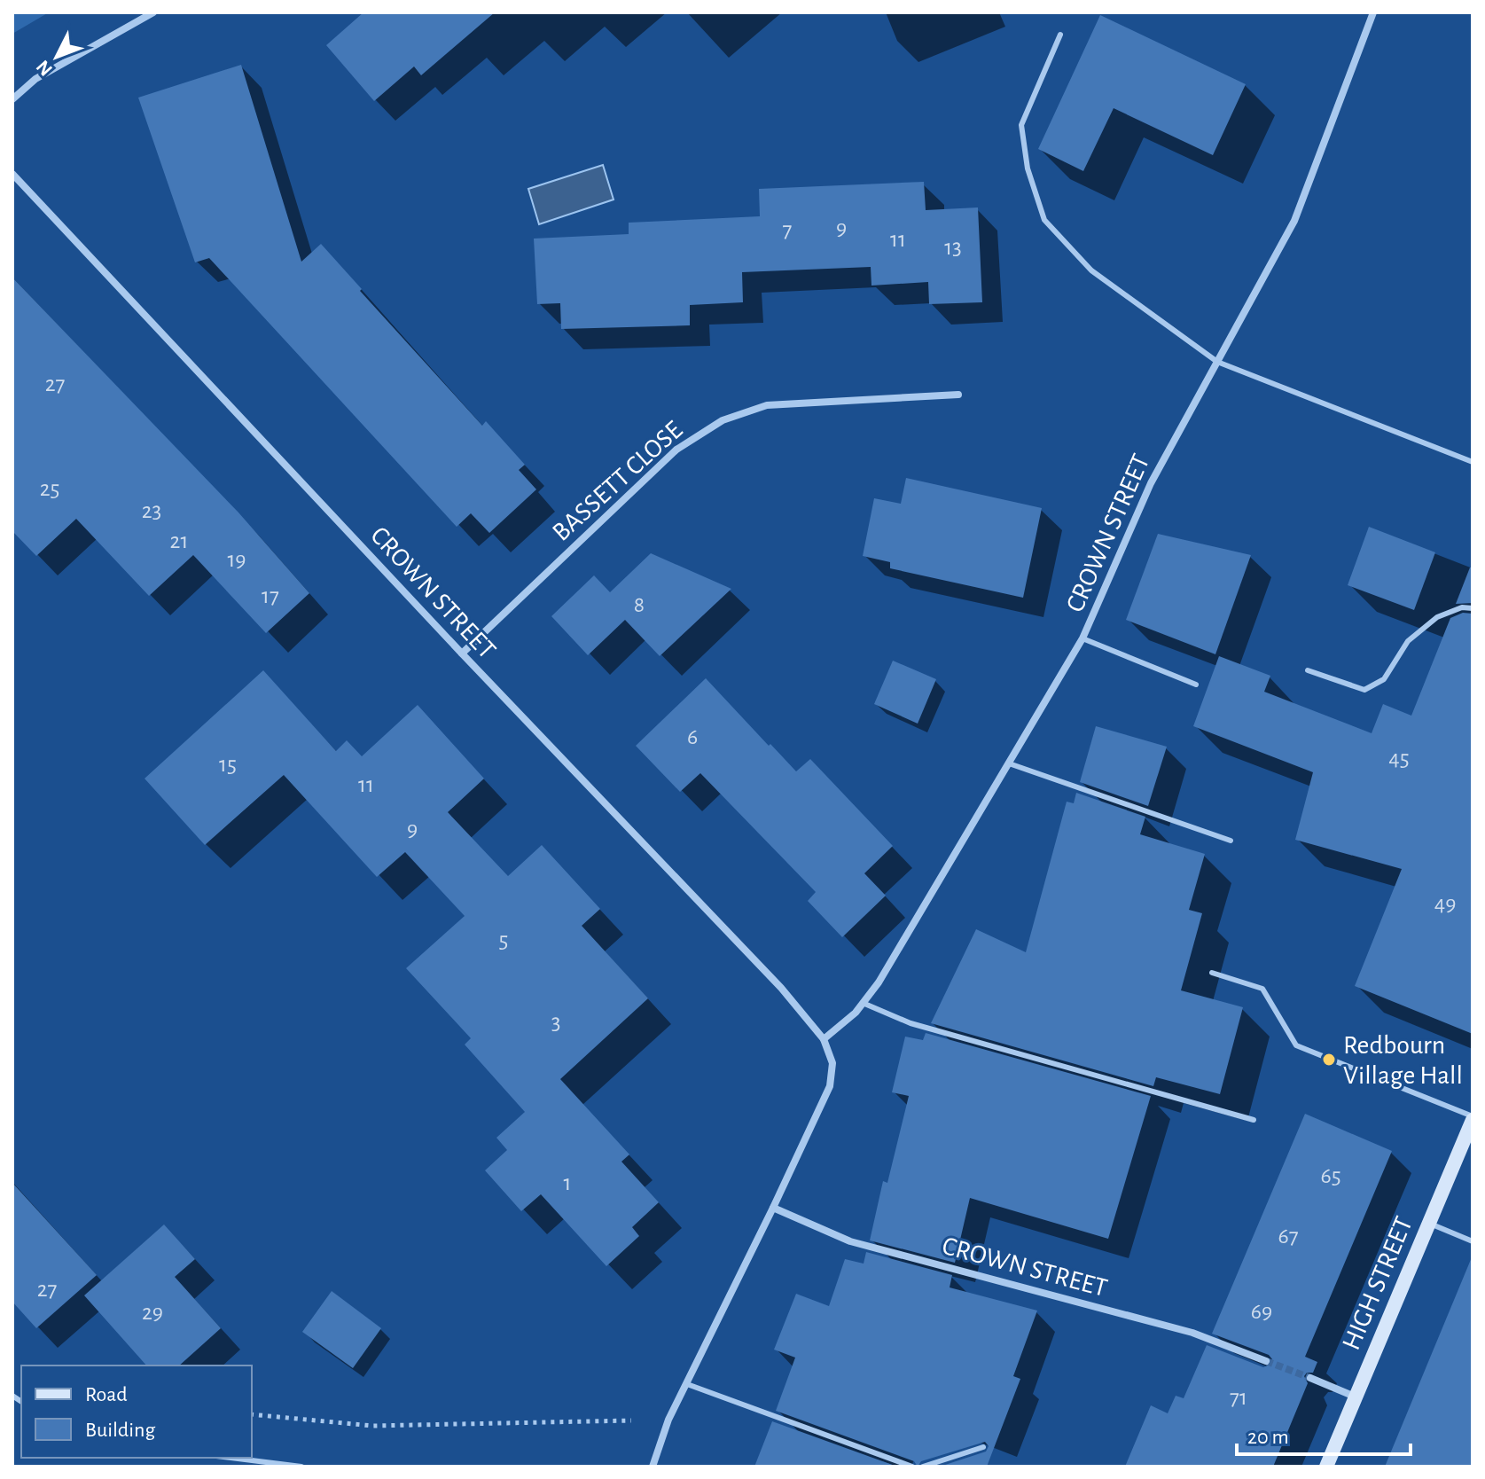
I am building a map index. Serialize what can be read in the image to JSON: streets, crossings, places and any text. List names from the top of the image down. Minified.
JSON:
{"streets":{"street":["BASSETT CLOSE","CROWN STREET","HIGH STREET"]},"crossings":[["BASSETT CLOSE","CROWN STREET"]],"places":["Redbourn Village Hall"],"house_numbers":["9","7","11","13","27","25","23","21","19","17","8","6","45","15","11","9","49","5","3","65","1","67","27","69","29","71"],"legend":["Road","Building"],"scale_bar":"20 m","north":"bottom left"}
